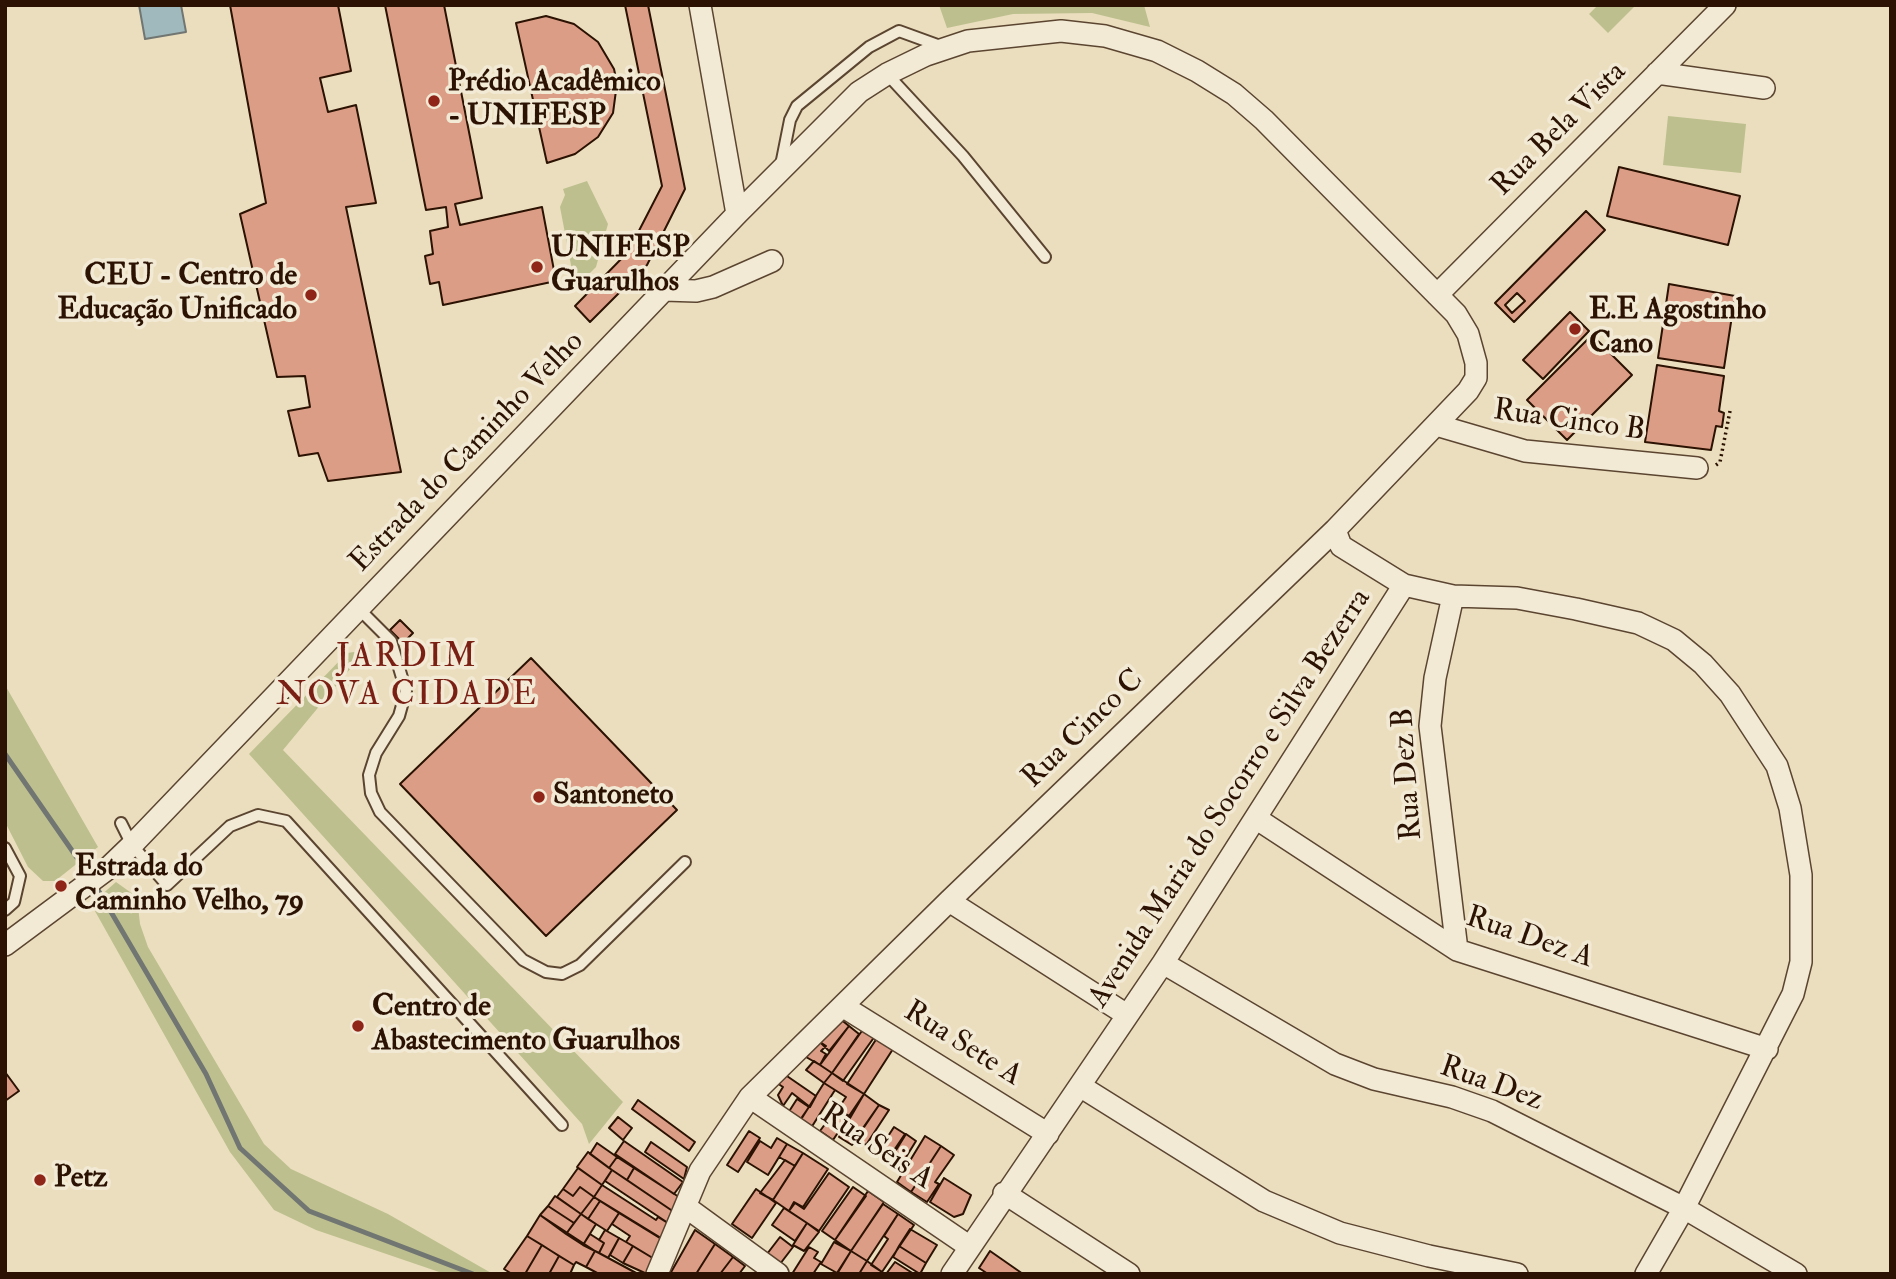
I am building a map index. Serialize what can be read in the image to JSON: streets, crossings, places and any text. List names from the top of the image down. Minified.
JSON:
{"streets":{"street":["Rua Bela Vista","Rua Cinco B","Estrada do Caminho Velho","Rua Cinco C","Rua Dez B","Avenida Maria do Socorro e Silva Bezerra","Rua Dez A","Rua Sete A","Rua Dez","Rua Seis A"]},"crossings":[["Rua Bela Vista","Estrada do Caminho Velho"],["Rua Bela Vista","Rua Cinco C"],["Rua Cinco B","Rua Cinco C"],["Estrada do Caminho Velho","Rua Cinco C"],["Rua Cinco C","Rua Sete A"],["Rua Cinco C","Rua Seis A"],["Rua Dez B","Avenida Maria do Socorro e Silva Bezerra"],["Rua Dez B","Rua Dez A"],["Avenida Maria do Socorro e Silva Bezerra","Rua Dez A"],["Avenida Maria do Socorro e Silva Bezerra","Rua Sete A"],["Avenida Maria do Socorro e Silva Bezerra","Rua Dez"],["Avenida Maria do Socorro e Silva Bezerra","Rua Seis A"]],"districts":["JARDIM NOVA CIDADE"],"places":["Prédio Acadêmico - UNIFESP","UNIFESP Guarulhos","CEU - Centro de Educação Unificado","E.E Agostinho Cano","Santoneto","Estrada do Caminho Velho, 79","Centro de Abastecimento Guarulhos","Petz"]}
